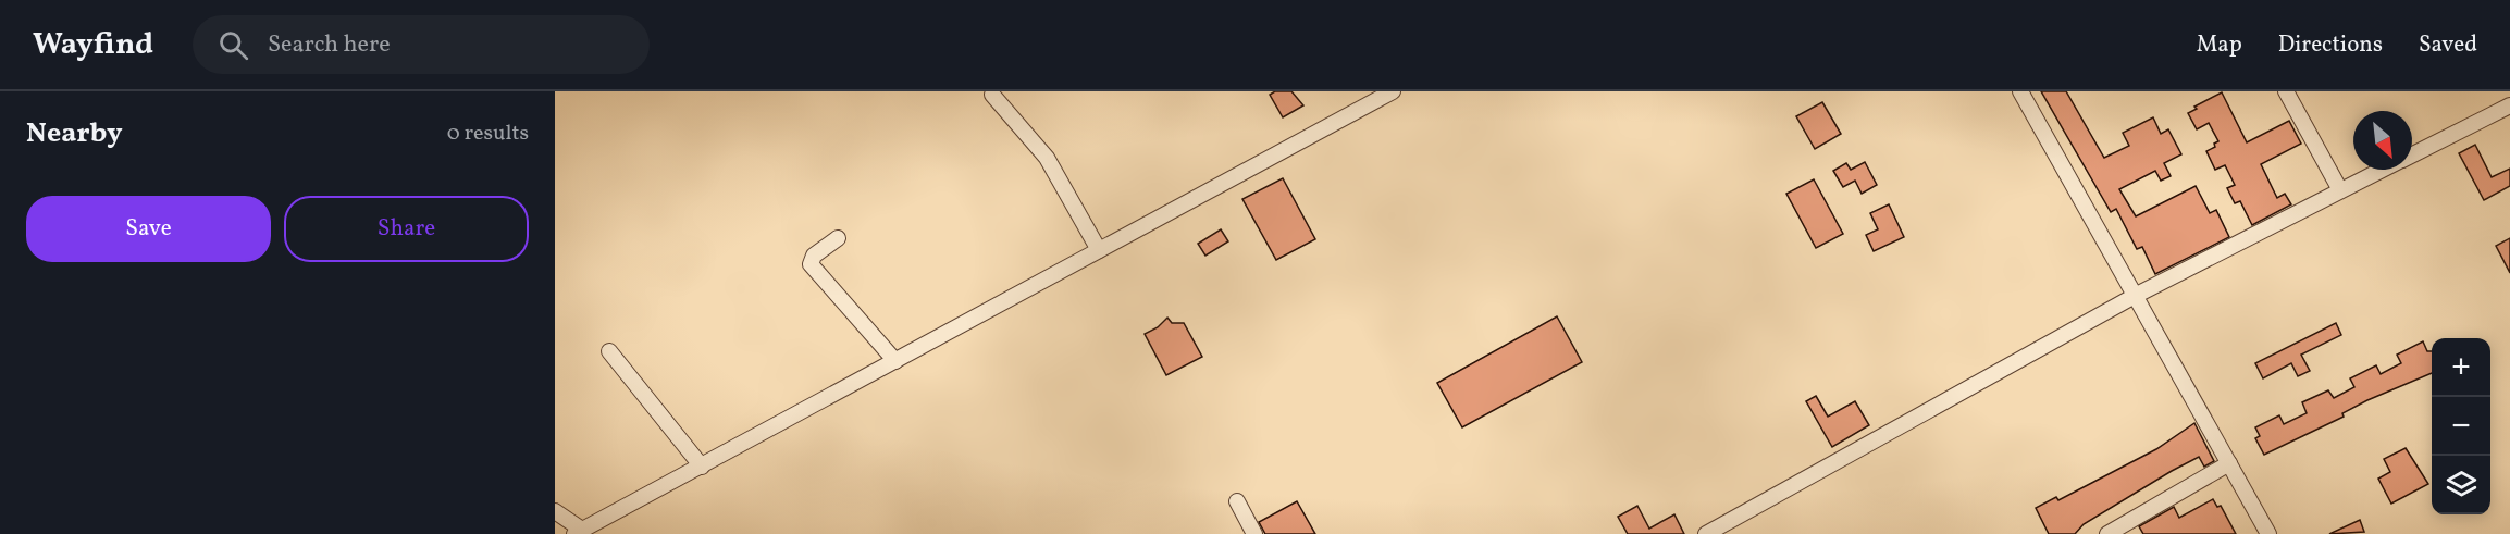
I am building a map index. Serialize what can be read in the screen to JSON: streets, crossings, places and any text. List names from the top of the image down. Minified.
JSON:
{"north":"bottom right","page":{"header":"Wayfind","search":"Search here","nav":["Map","Directions","Saved"],"heading":["Nearby","0 results"],"buttons":["Save","Share"],"map_buttons":["+","−"]}}
